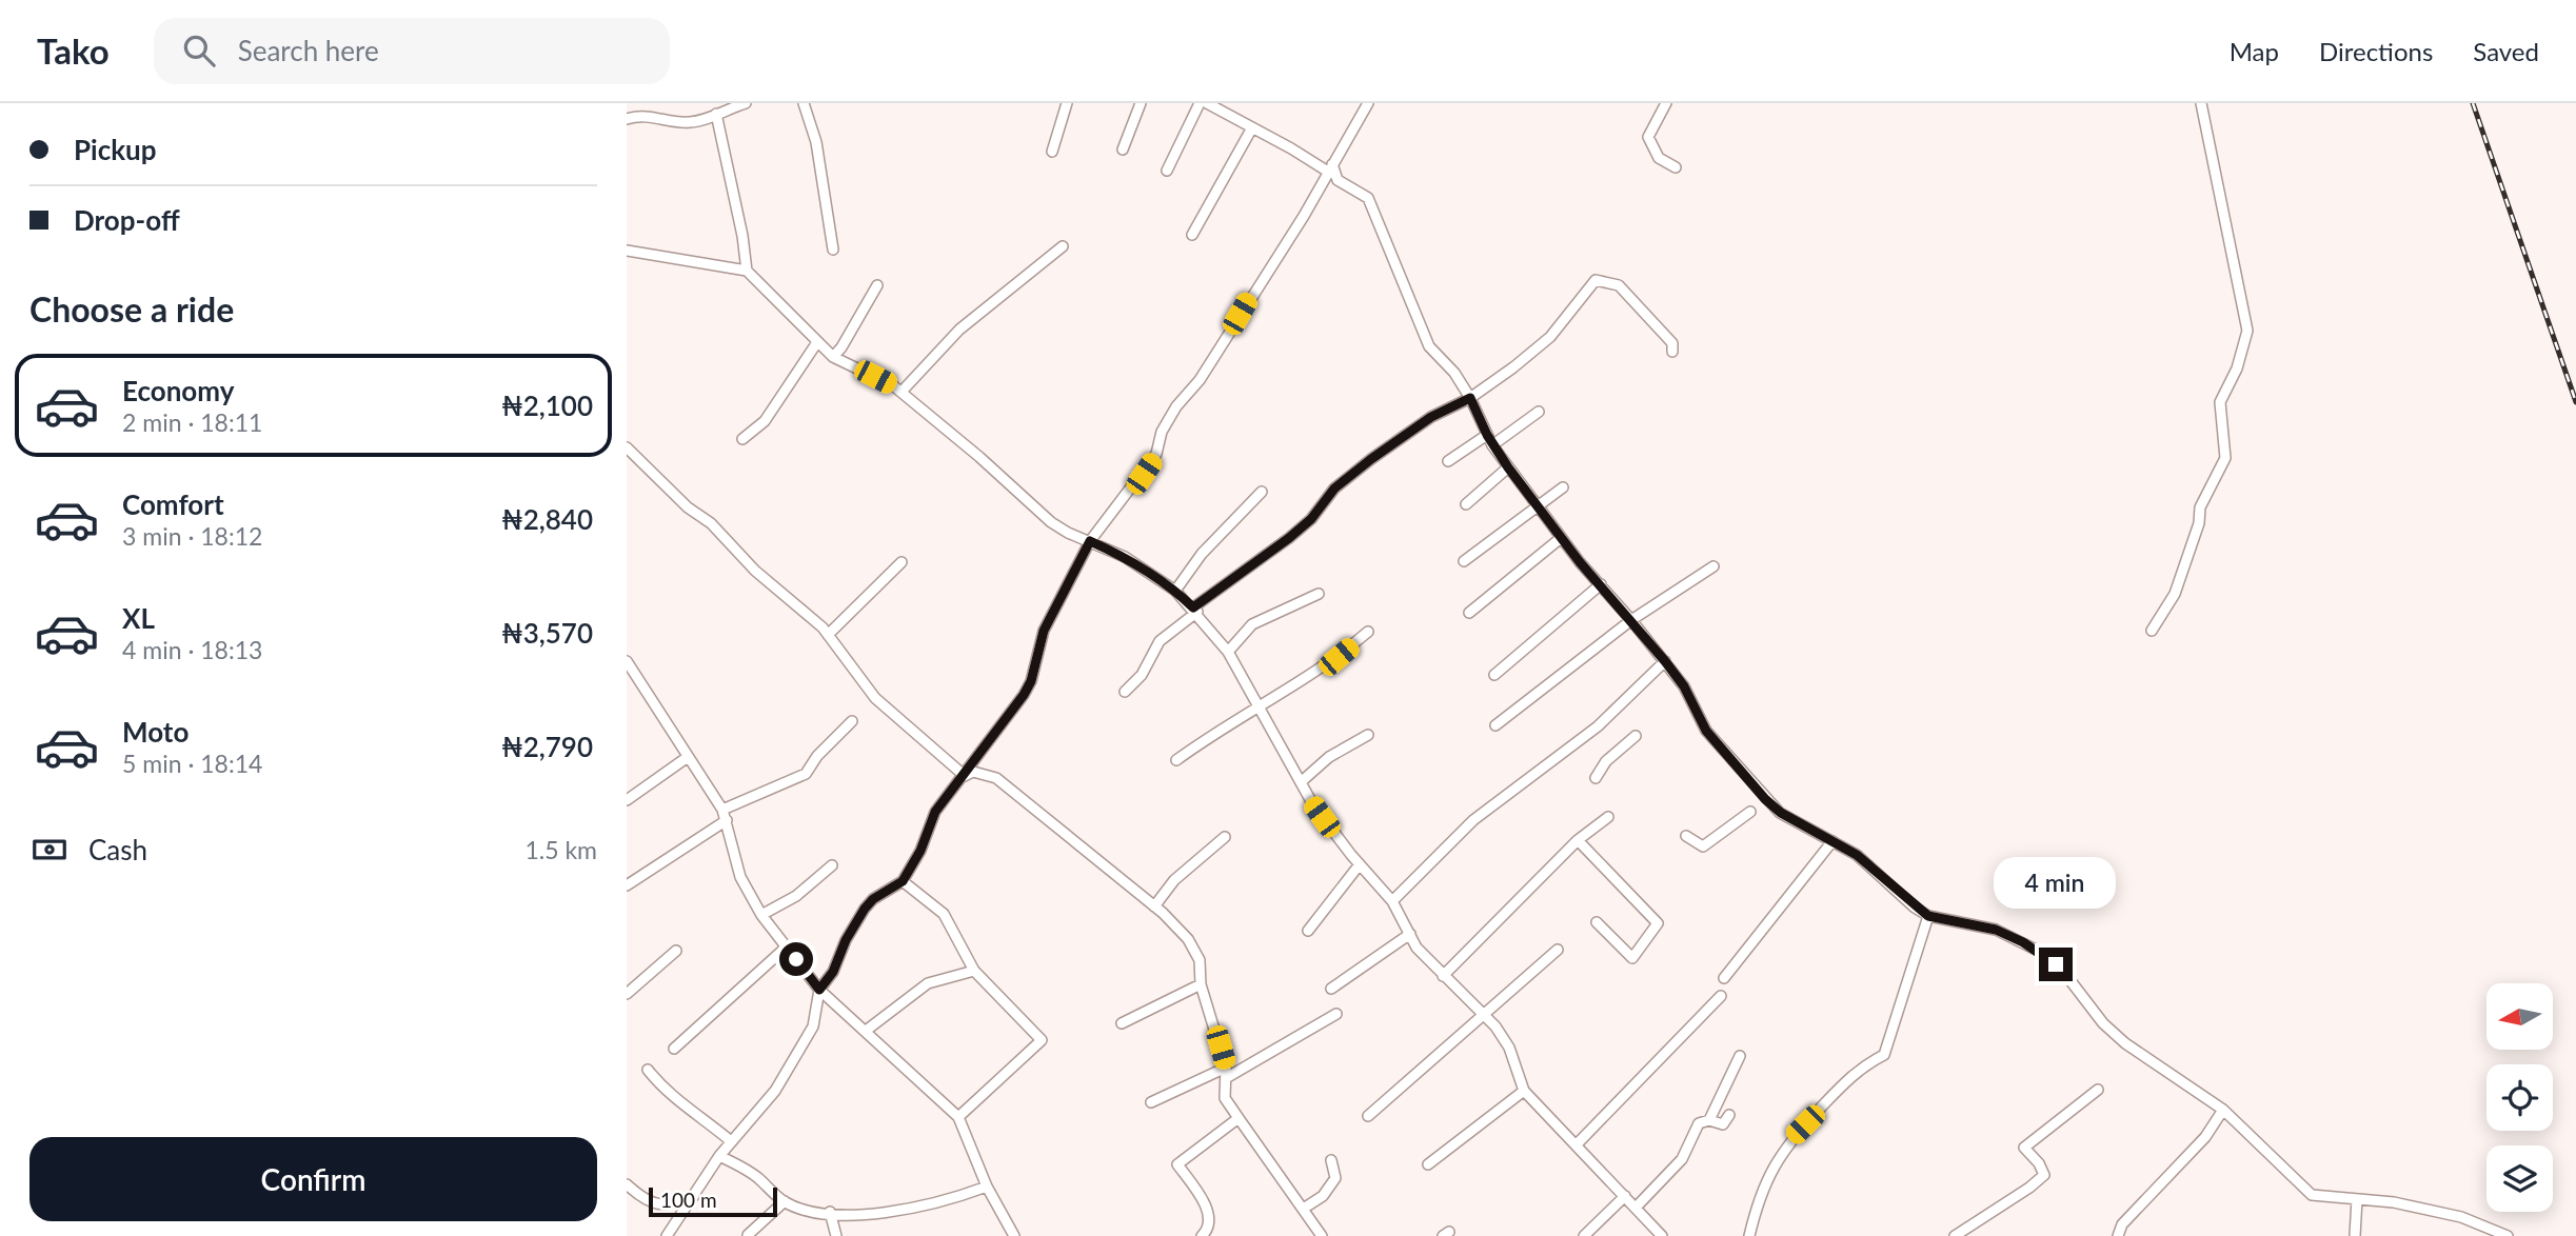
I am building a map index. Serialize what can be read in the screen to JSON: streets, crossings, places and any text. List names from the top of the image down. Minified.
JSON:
{"scale_bar":"100 m","north":"left","page":{"header":"Tako","search":"Search here","nav":["Map","Directions","Saved"],"banner":["Pickup","Drop-off"],"heading":"Choose a ride","list":[{"name":"Economy","note":"2 min · 18:11","value":"₦2,100"},{"name":"Comfort","note":"3 min · 18:12","value":"₦2,840"},{"name":"XL","note":"4 min · 18:13","value":"₦3,570"},{"name":"Moto","note":"5 min · 18:14","value":"₦2,790"}],"pay":["Cash","1.5 km"],"bubble":"4 min","buttons":"Confirm","scale":"100 m"}}
